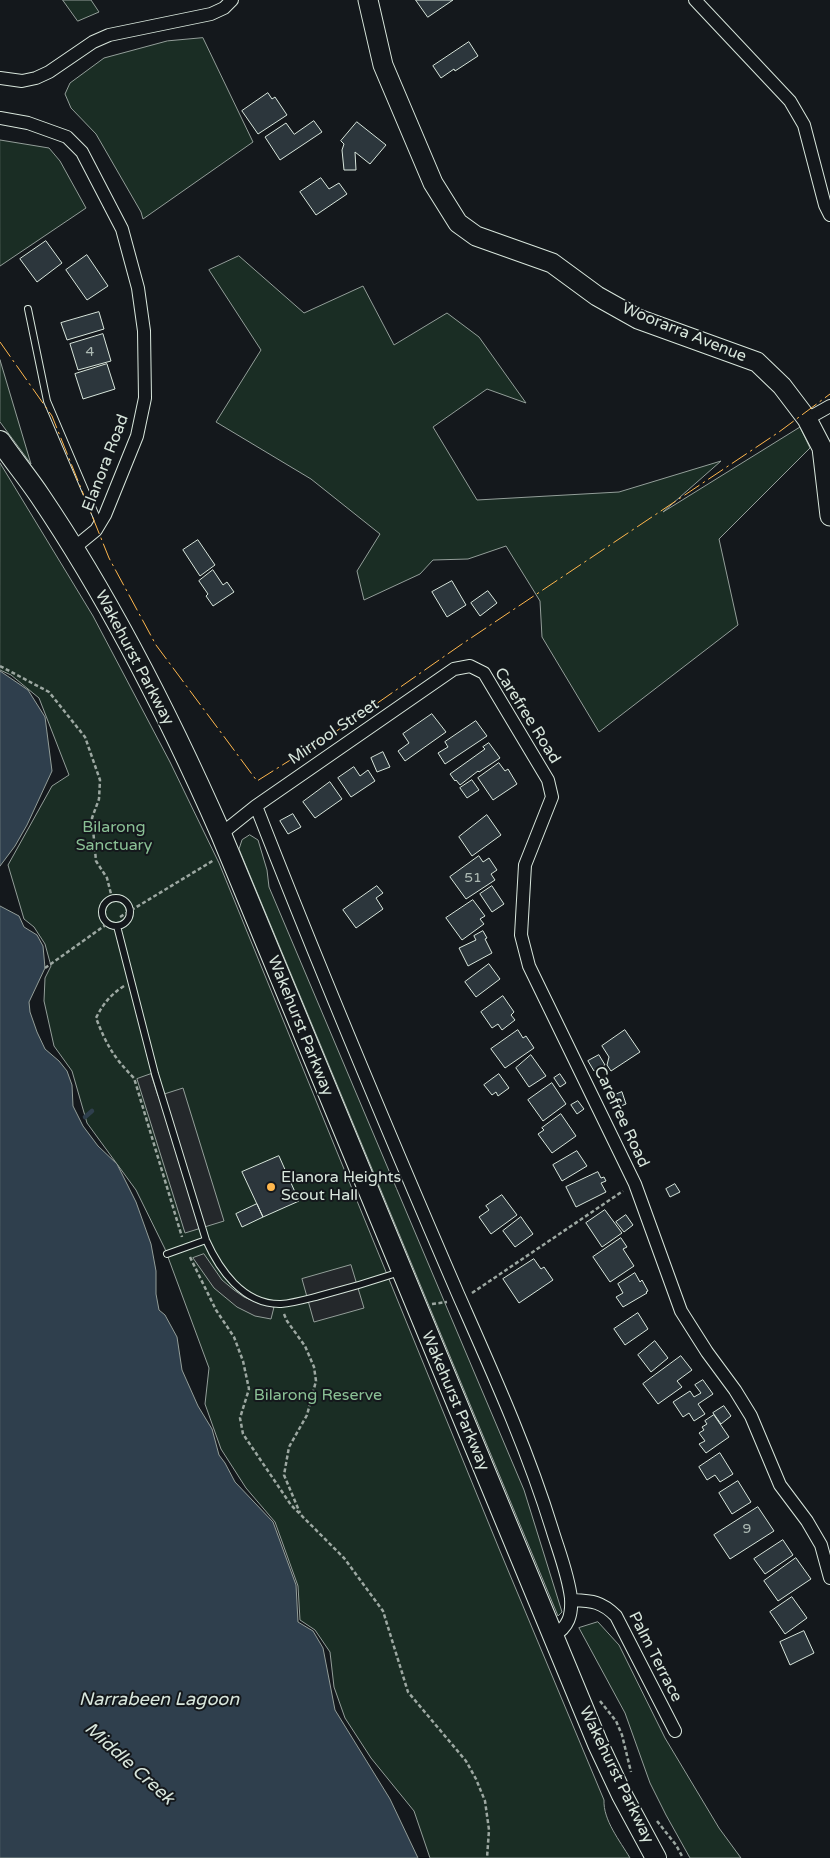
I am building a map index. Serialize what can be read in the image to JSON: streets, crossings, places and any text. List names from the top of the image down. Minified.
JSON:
{"streets":{"main road":["Wakehurst Parkway"],"street":["Woorarra Avenue","Elanora Road","Carefree Road","Mirrool Street","Palm Terrace"]},"crossings":[["Elanora Road","Wakehurst Parkway"],["Wakehurst Parkway","Mirrool Street"],["Carefree Road","Mirrool Street"]],"water":["Narrabeen Lagoon","Middle Creek"],"parks":["Bilarong Sanctuary","Bilarong Reserve"],"places":["Elanora Heights Scout Hall"],"house_numbers":["4","51","9"]}
